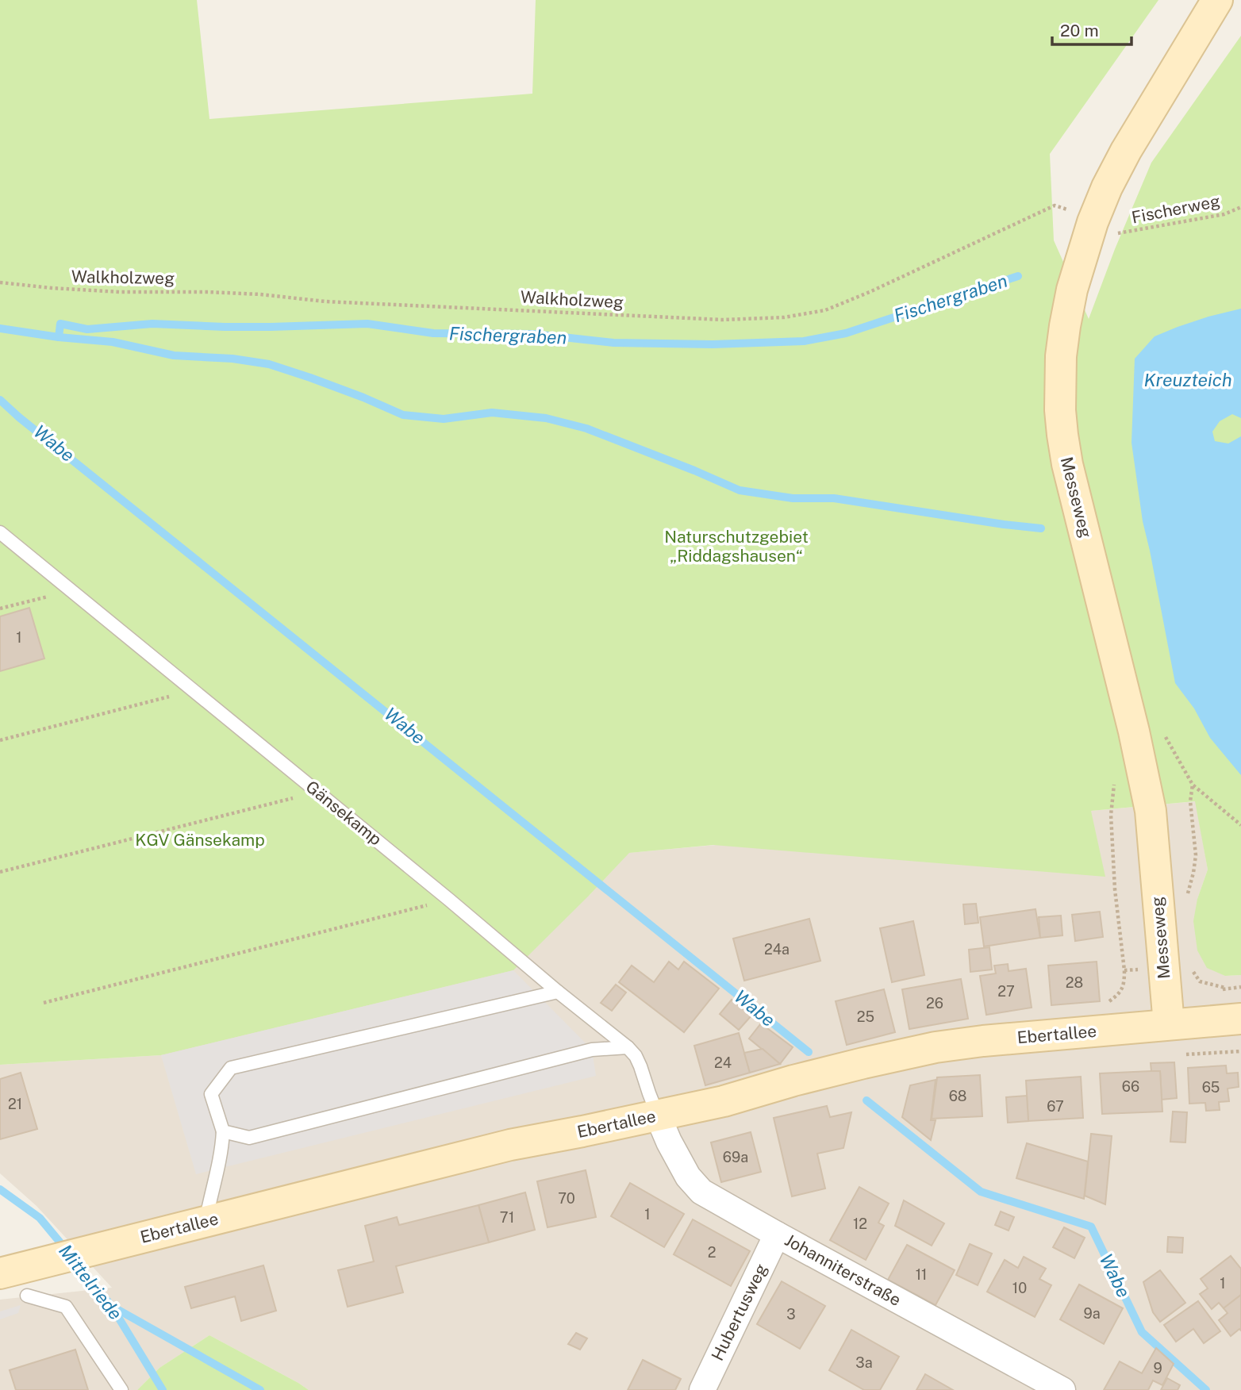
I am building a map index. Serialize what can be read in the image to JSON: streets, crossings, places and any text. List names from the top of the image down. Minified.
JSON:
{"streets":{"main road":["Messeweg","Ebertallee"],"street":["Johanniterstraße","Hubertusweg"],"lane":["Gänsekamp"],"path":["Fischerweg","Walkholzweg"]},"crossings":[["Fischerweg","Walkholzweg"],["Fischerweg","Messeweg"],["Walkholzweg","Messeweg"],["Messeweg","Ebertallee"],["Gänsekamp","Ebertallee"],["Gänsekamp","Johanniterstraße"],["Ebertallee","Johanniterstraße"],["Johanniterstraße","Hubertusweg"]],"water":["Fischergraben","Kreuzteich","Wabe","Mittelriede"],"parks":["Naturschutzgebiet „Riddagshausen“","KGV Gänsekamp"],"house_numbers":["1","24a","28","27","26","25","24","66","65","68","21","67","69a","70","1","71","12","2","11","1","10","9a","3","3a","9"],"scale_bar":"20 m"}
